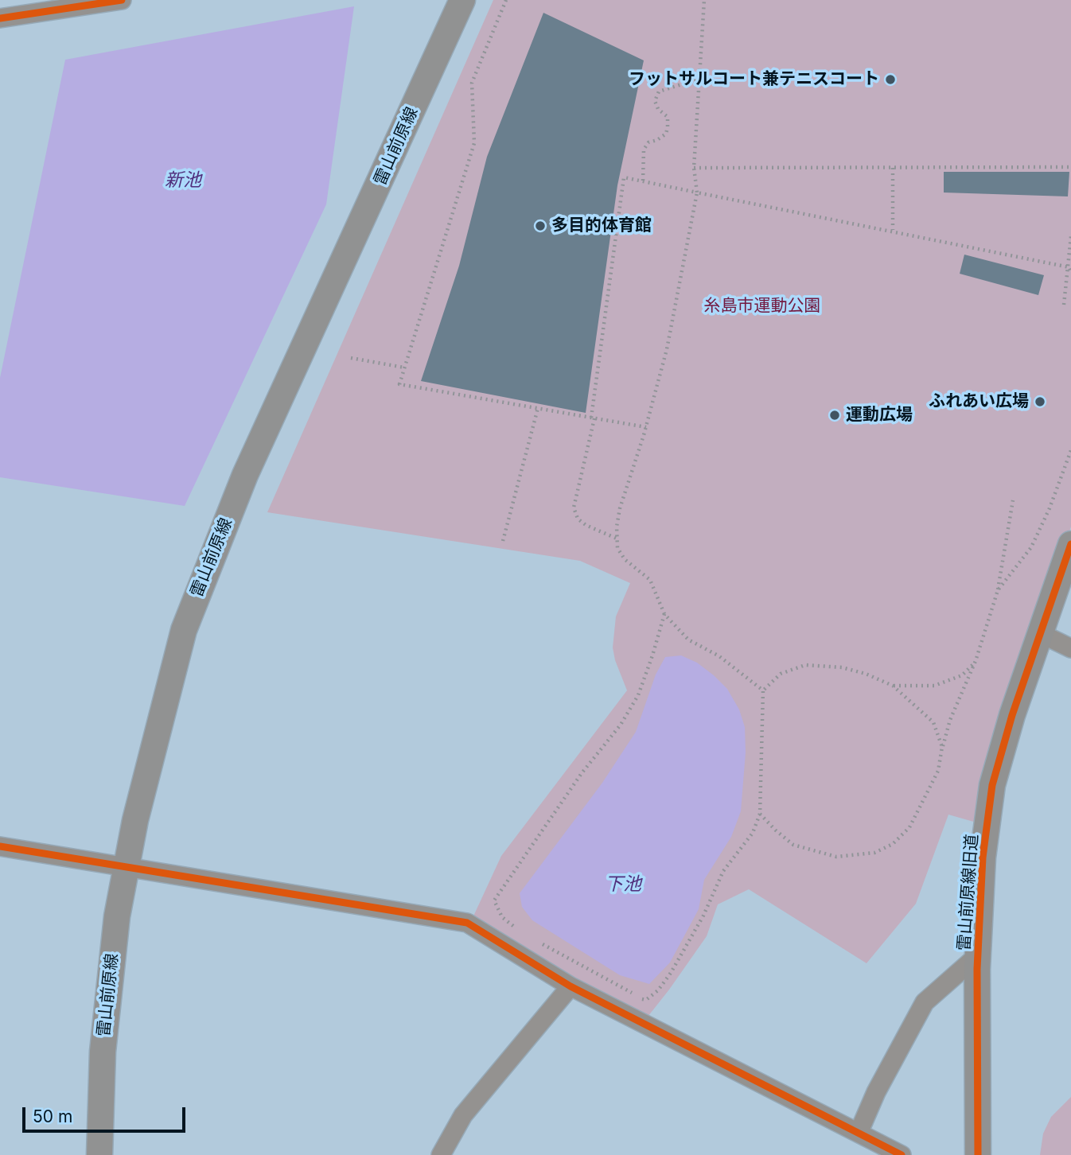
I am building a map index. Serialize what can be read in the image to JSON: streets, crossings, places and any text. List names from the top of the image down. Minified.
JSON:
{"streets":{"main road":["雷山前原線","雷山前原線旧道"]},"water":["新池","下池"],"parks":["糸島市運動公園"],"places":["フットサルコート兼テニスコート","多目的体育館","ふれあい広場","運動広場"],"scale_bar":"50 m"}
